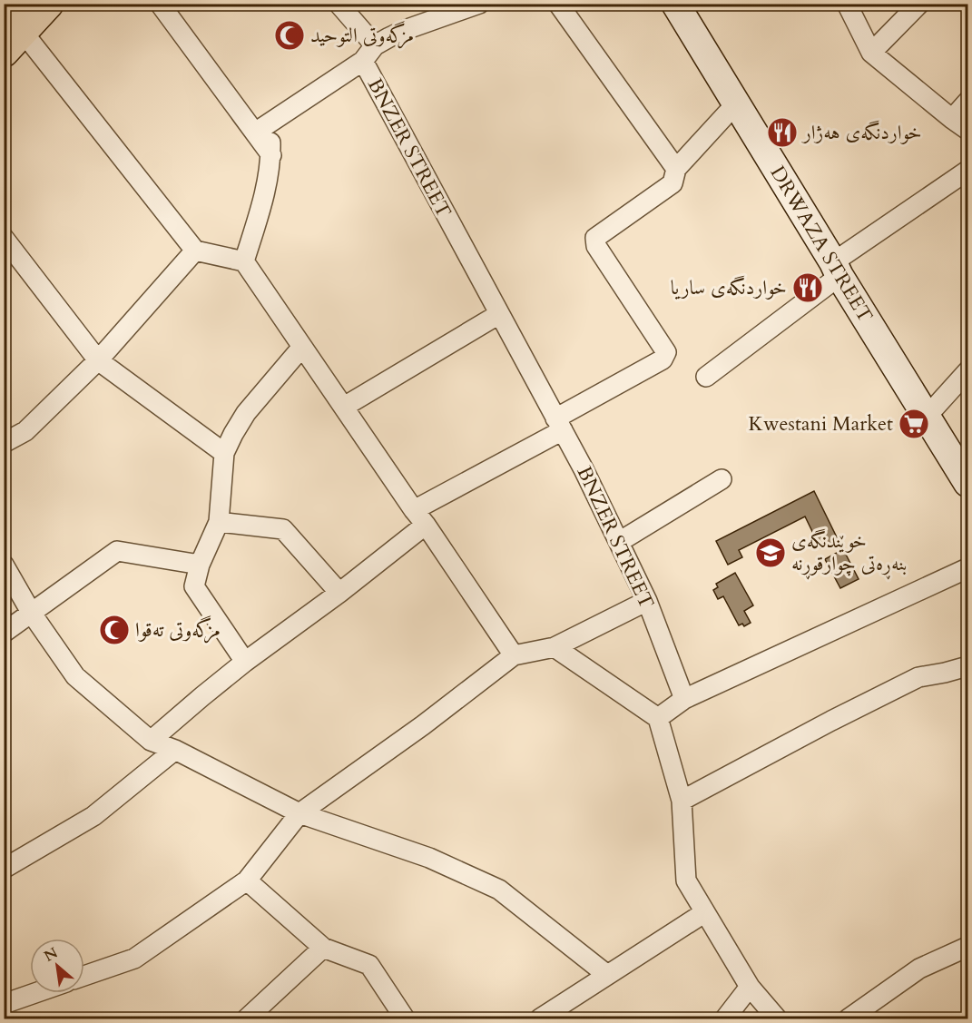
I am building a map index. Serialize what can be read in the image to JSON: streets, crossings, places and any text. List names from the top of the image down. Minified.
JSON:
{"streets":{"street":["BNZER STREET","DRWAZA STREET"]},"places":{"mosque":["مزگەوتی التوحيد","مزگەوتی تەقوا"],"restaurant":["خواردنگەی هەژار","خواردنگەی ساریا"],"supermarket":["Kwestani Market"],"school or university":["خوێندنگەی بنەڕەتی چوارقوڕنە"]},"north":"top left"}
